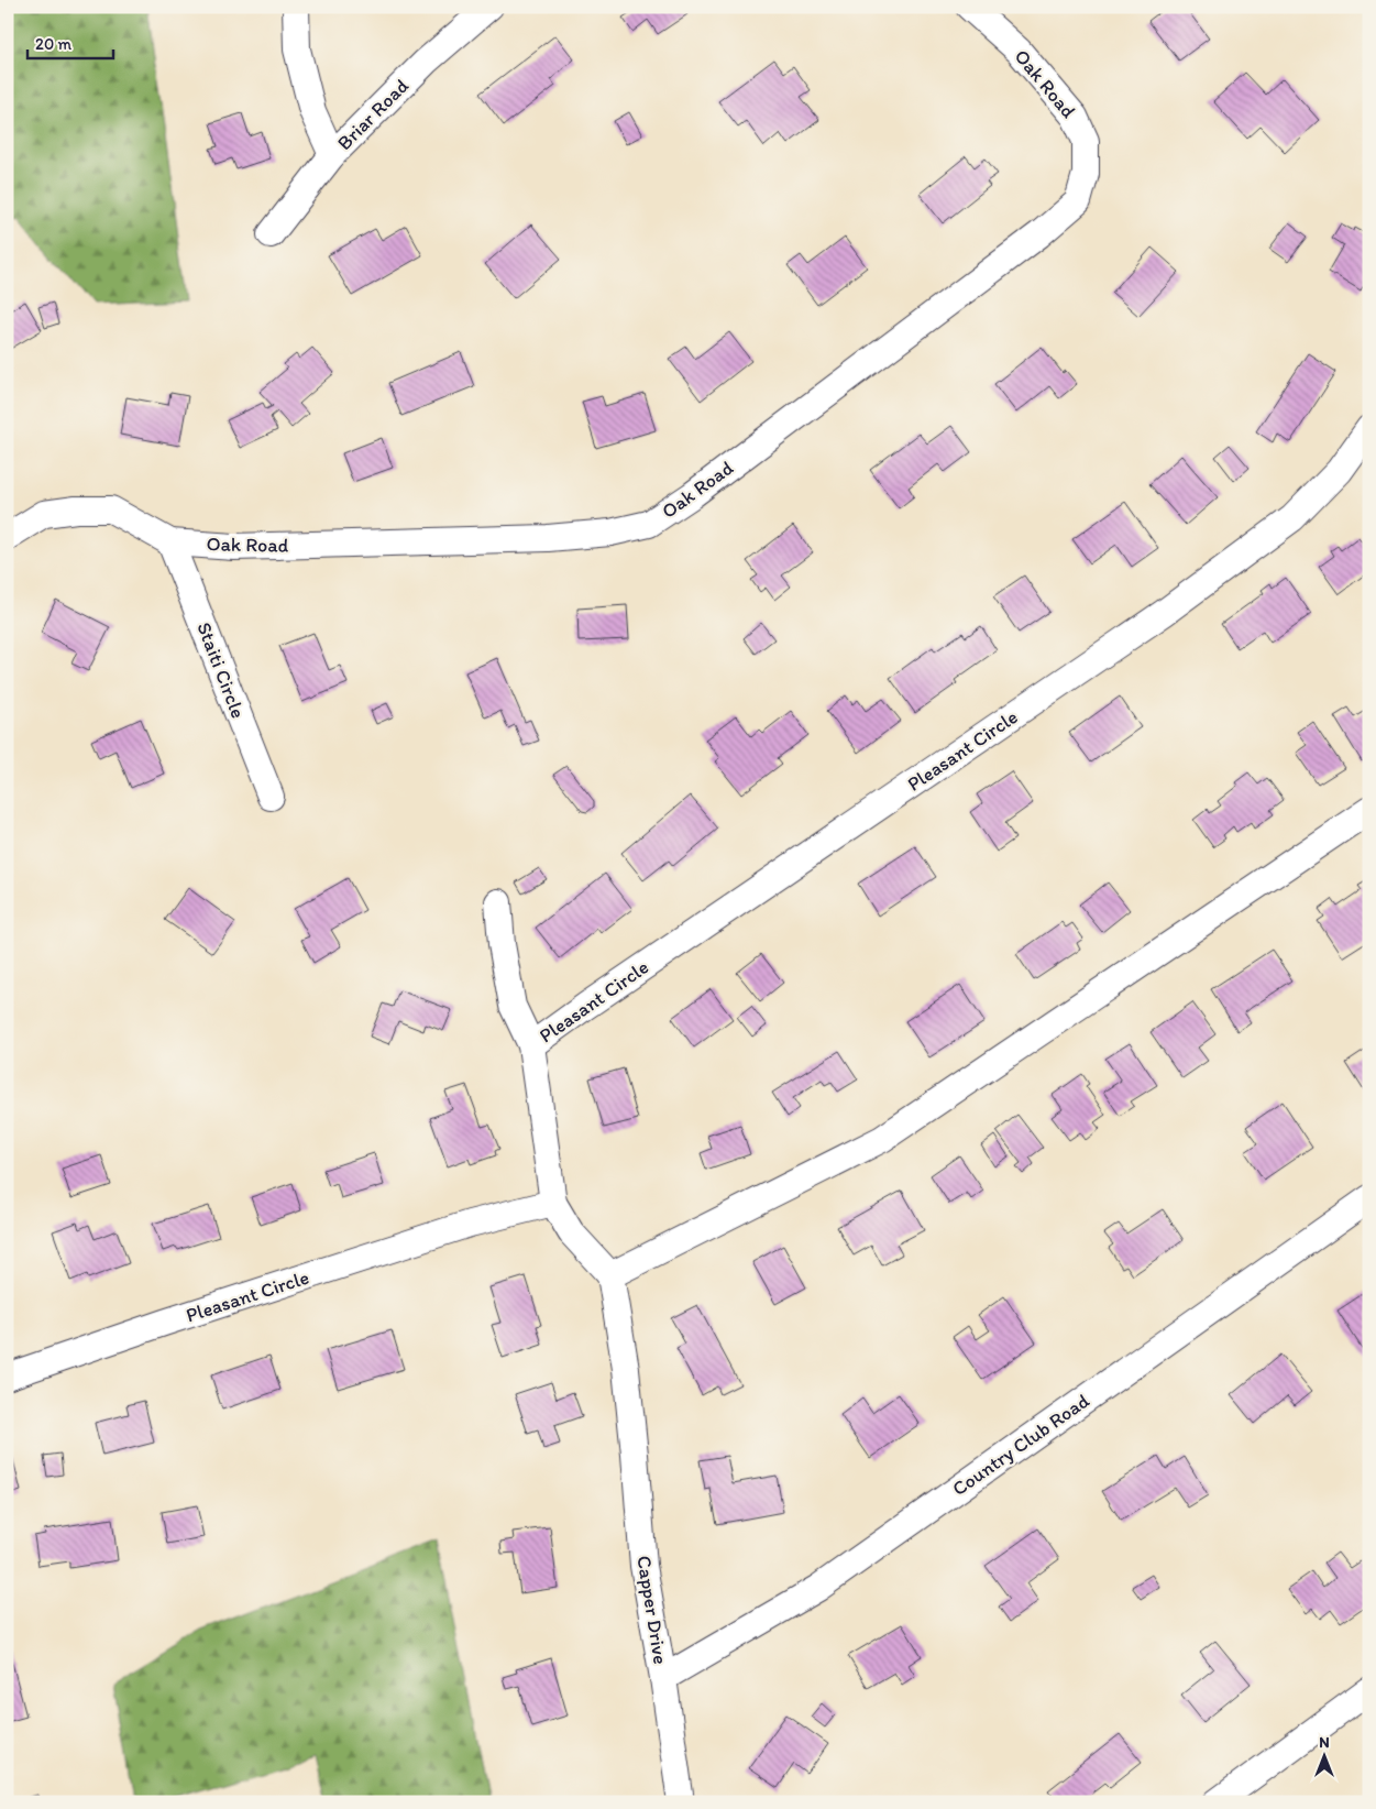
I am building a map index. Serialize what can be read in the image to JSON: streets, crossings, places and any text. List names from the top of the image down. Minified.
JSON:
{"streets":{"street":["Oak Road","Briar Road","Staiti Circle","Pleasant Circle","Country Club Road","Capper Drive"]},"crossings":[["Oak Road","Staiti Circle"],["Pleasant Circle","Capper Drive"],["Country Club Road","Capper Drive"]],"scale_bar":"20 m","north":"top"}
